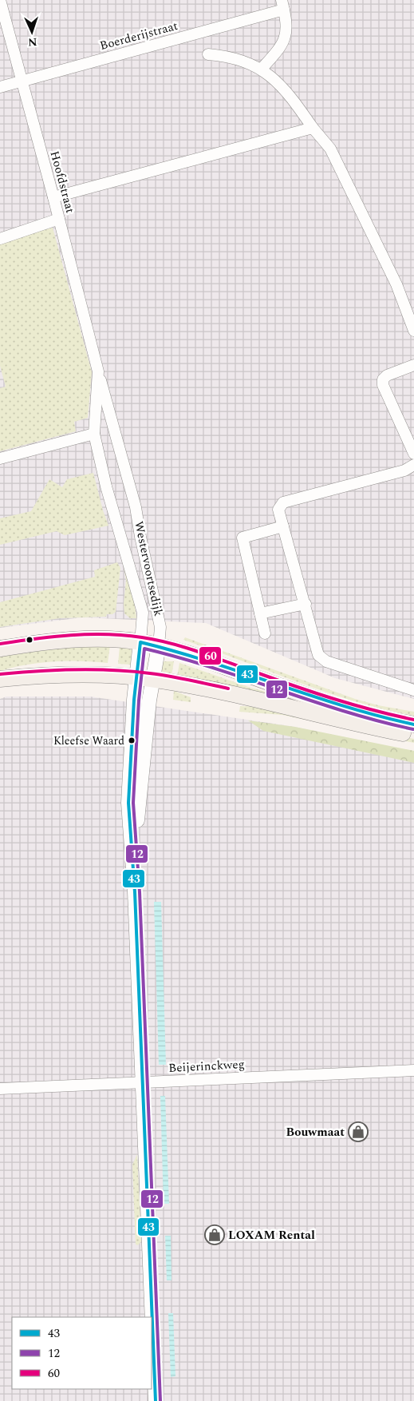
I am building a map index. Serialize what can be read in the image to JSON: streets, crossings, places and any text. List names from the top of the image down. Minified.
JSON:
{"streets":{"street":["Boerderijstraat","Hoofdstraat","Westervoortsedijk","Beijerinckweg"]},"crossings":[["Boerderijstraat","Hoofdstraat"],["Hoofdstraat","Westervoortsedijk"]],"places":{"other":["Kleefse Waard"],"shop":["Bouwmaat","LOXAM Rental"]},"lines":["transit line 60","transit line 43","transit line 12"],"legend":["43","12","60"],"north":"bottom"}
